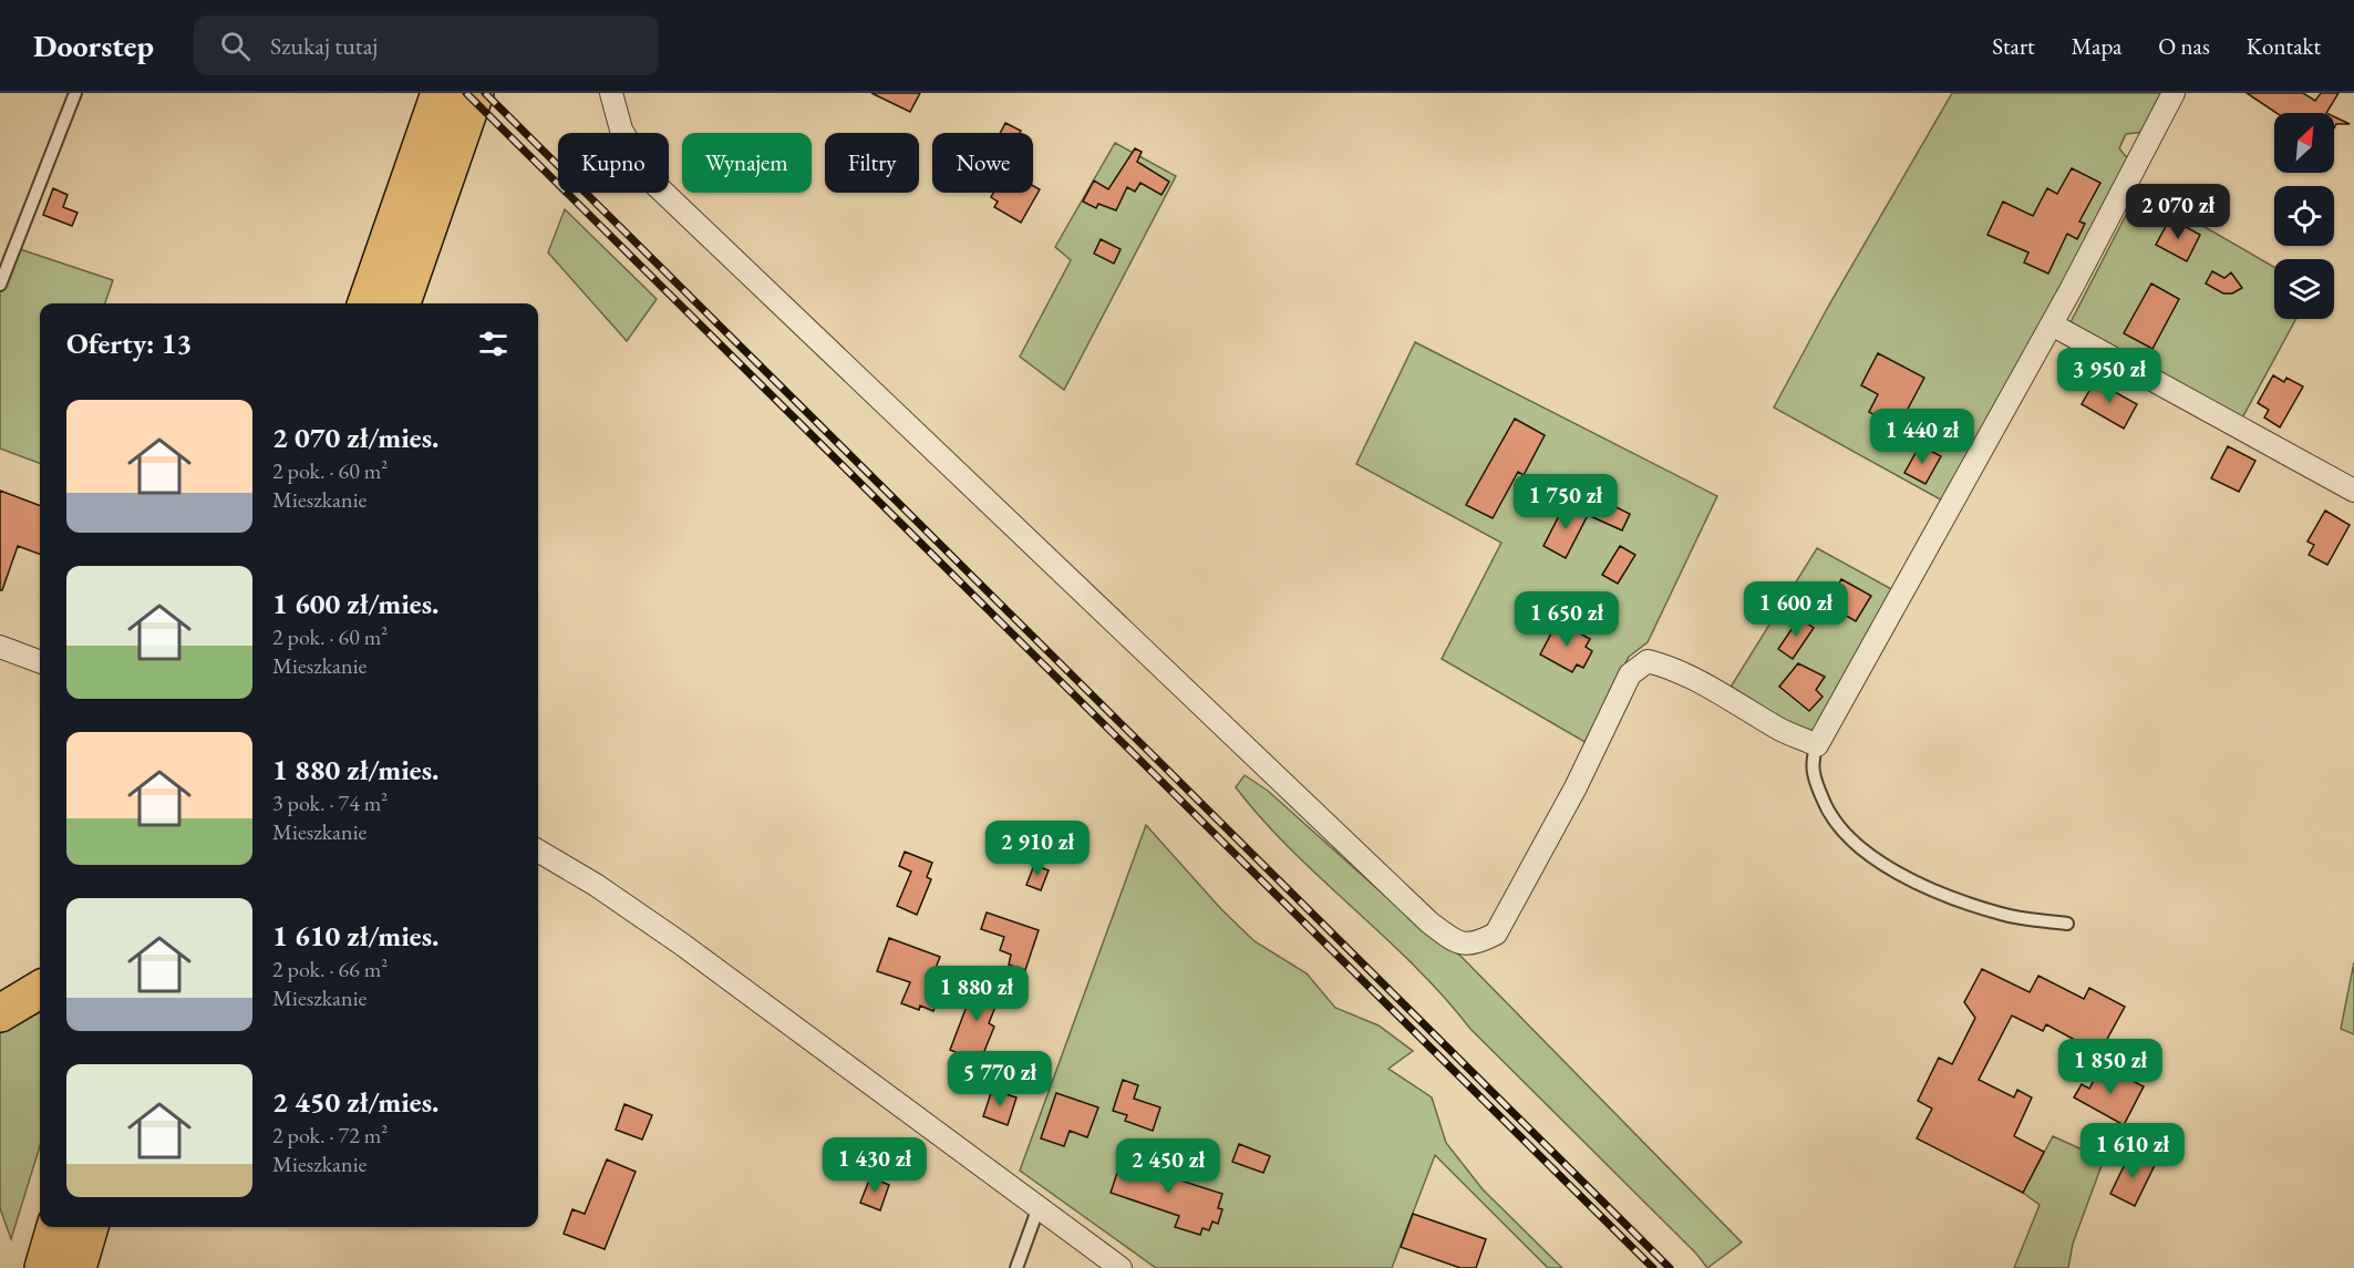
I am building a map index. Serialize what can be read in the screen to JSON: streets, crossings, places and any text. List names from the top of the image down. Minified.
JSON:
{"north":"top right","page":{"header":"Doorstep","search":"Szukaj tutaj","nav":["Start","Mapa","O nas","Kontakt"],"chip":["Kupno","Wynajem","Filtry","Nowe"],"price":["2 070 zł","3 950 zł","1 440 zł","1 750 zł","1 600 zł","1 650 zł","2 910 zł","1 880 zł","1 850 zł","5 770 zł","1 610 zł","1 430 zł","2 450 zł"],"heading":"Oferty: 13","list":[{"name":"2 070 zł/mies.","note":"2 pok. · 60 m² · Mieszkanie"},{"name":"1 600 zł/mies.","note":"2 pok. · 60 m² · Mieszkanie"},{"name":"1 880 zł/mies.","note":"3 pok. · 74 m² · Mieszkanie"},{"name":"1 610 zł/mies.","note":"2 pok. · 66 m² · Mieszkanie"},{"name":"2 450 zł/mies.","note":"2 pok. · 72 m² · Mieszkanie"}]}}
